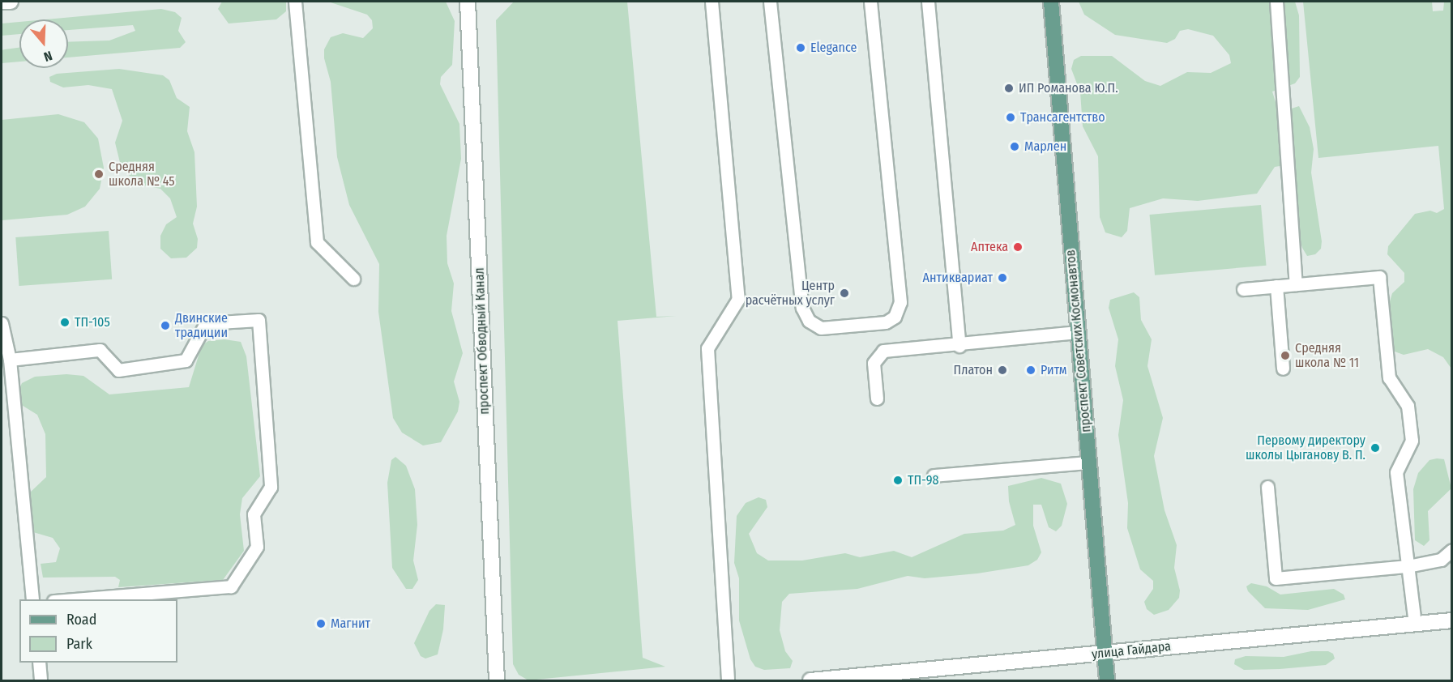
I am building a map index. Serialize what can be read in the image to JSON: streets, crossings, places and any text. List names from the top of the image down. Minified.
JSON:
{"streets":{"main road":["проспект Обводный Канал","проспект Советских Космонавтов","улица Гайдара"]},"crossings":[["проспект Советских Космонавтов","улица Гайдара"]],"places":["Elegance","ИП Романова Ю.П.","Трансагентство","Марлен","Средняя школа № 45","Аптека","Антиквариат","Центр расчётных услуг","ТП-105","Двинские традиции","Средняя школа № 11","Платон","Ритм","Первому директору школы Цыганову В. П.","ТП-98","Магнит"],"legend":["Road","Park"],"north":"bottom"}
